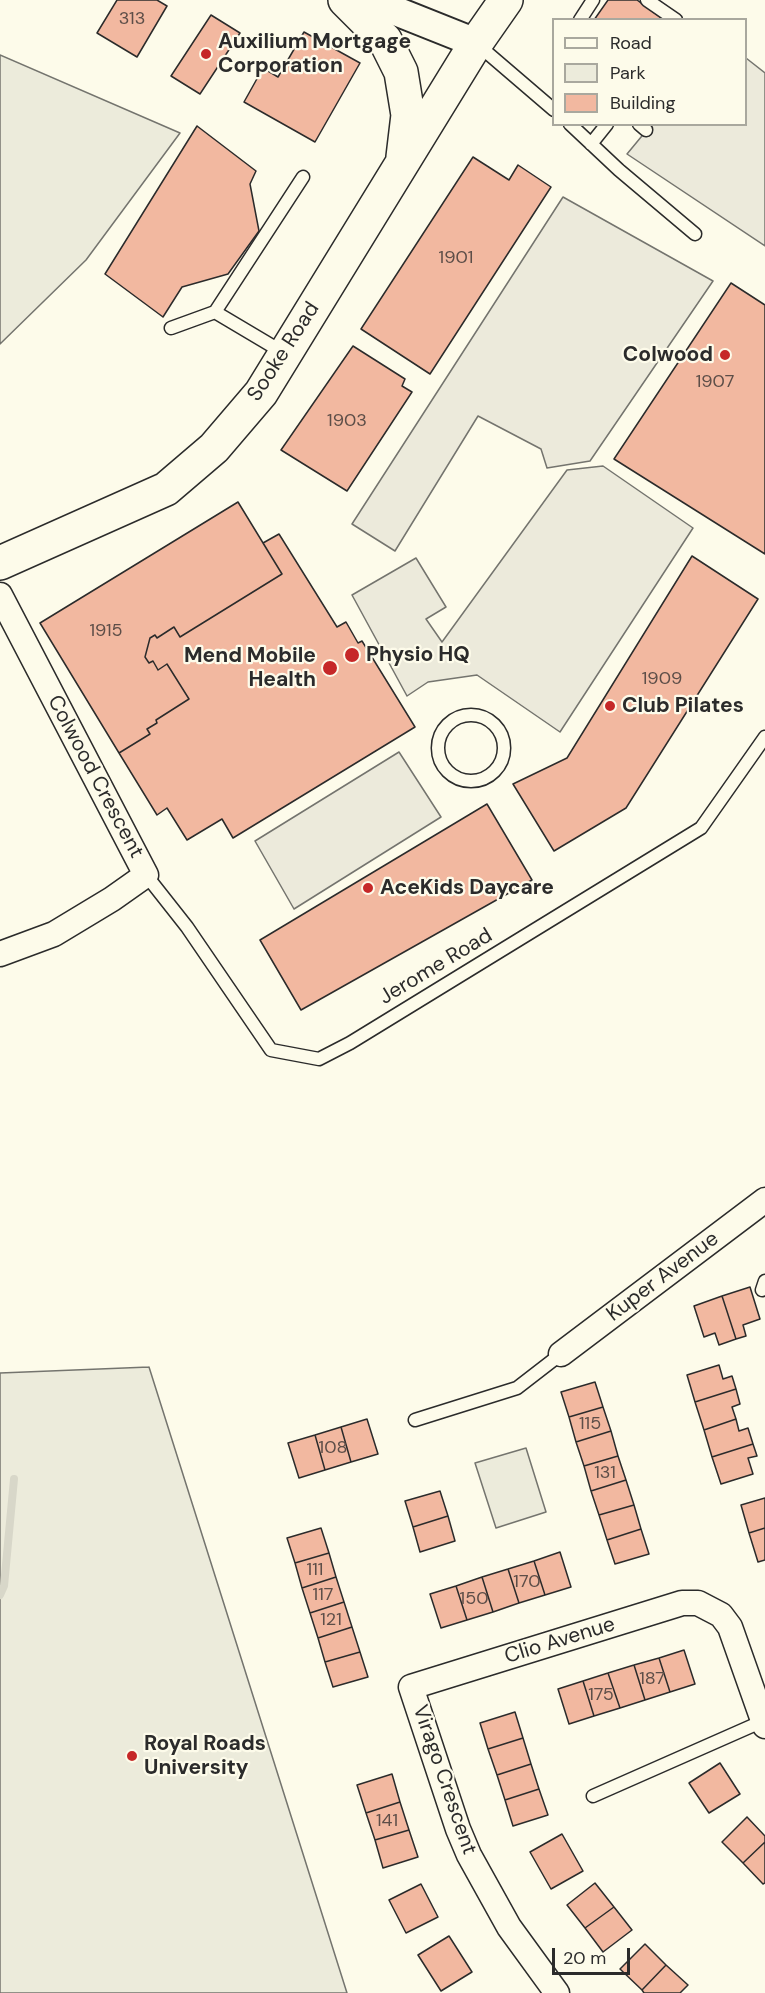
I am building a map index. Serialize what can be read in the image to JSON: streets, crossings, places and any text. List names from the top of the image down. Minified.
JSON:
{"streets":{"main road":["Sooke Road"],"street":["Colwood Crescent","Kuper Avenue","Clio Avenue","Virago Crescent"],"lane":["Jerome Road"]},"crossings":[["Colwood Crescent","Jerome Road"],["Clio Avenue","Virago Crescent"]],"places":["Auxilium Mortgage Corporation","Colwood","Physio HQ","Mend Mobile Health","Club Pilates","AceKids Daycare","Royal Roads University"],"house_numbers":["313","1901","1907","1903","1915","1909","115","108","131","111","170","117","150","121","187","175","141"],"legend":["Road","Park","Building"],"scale_bar":"20 m"}
